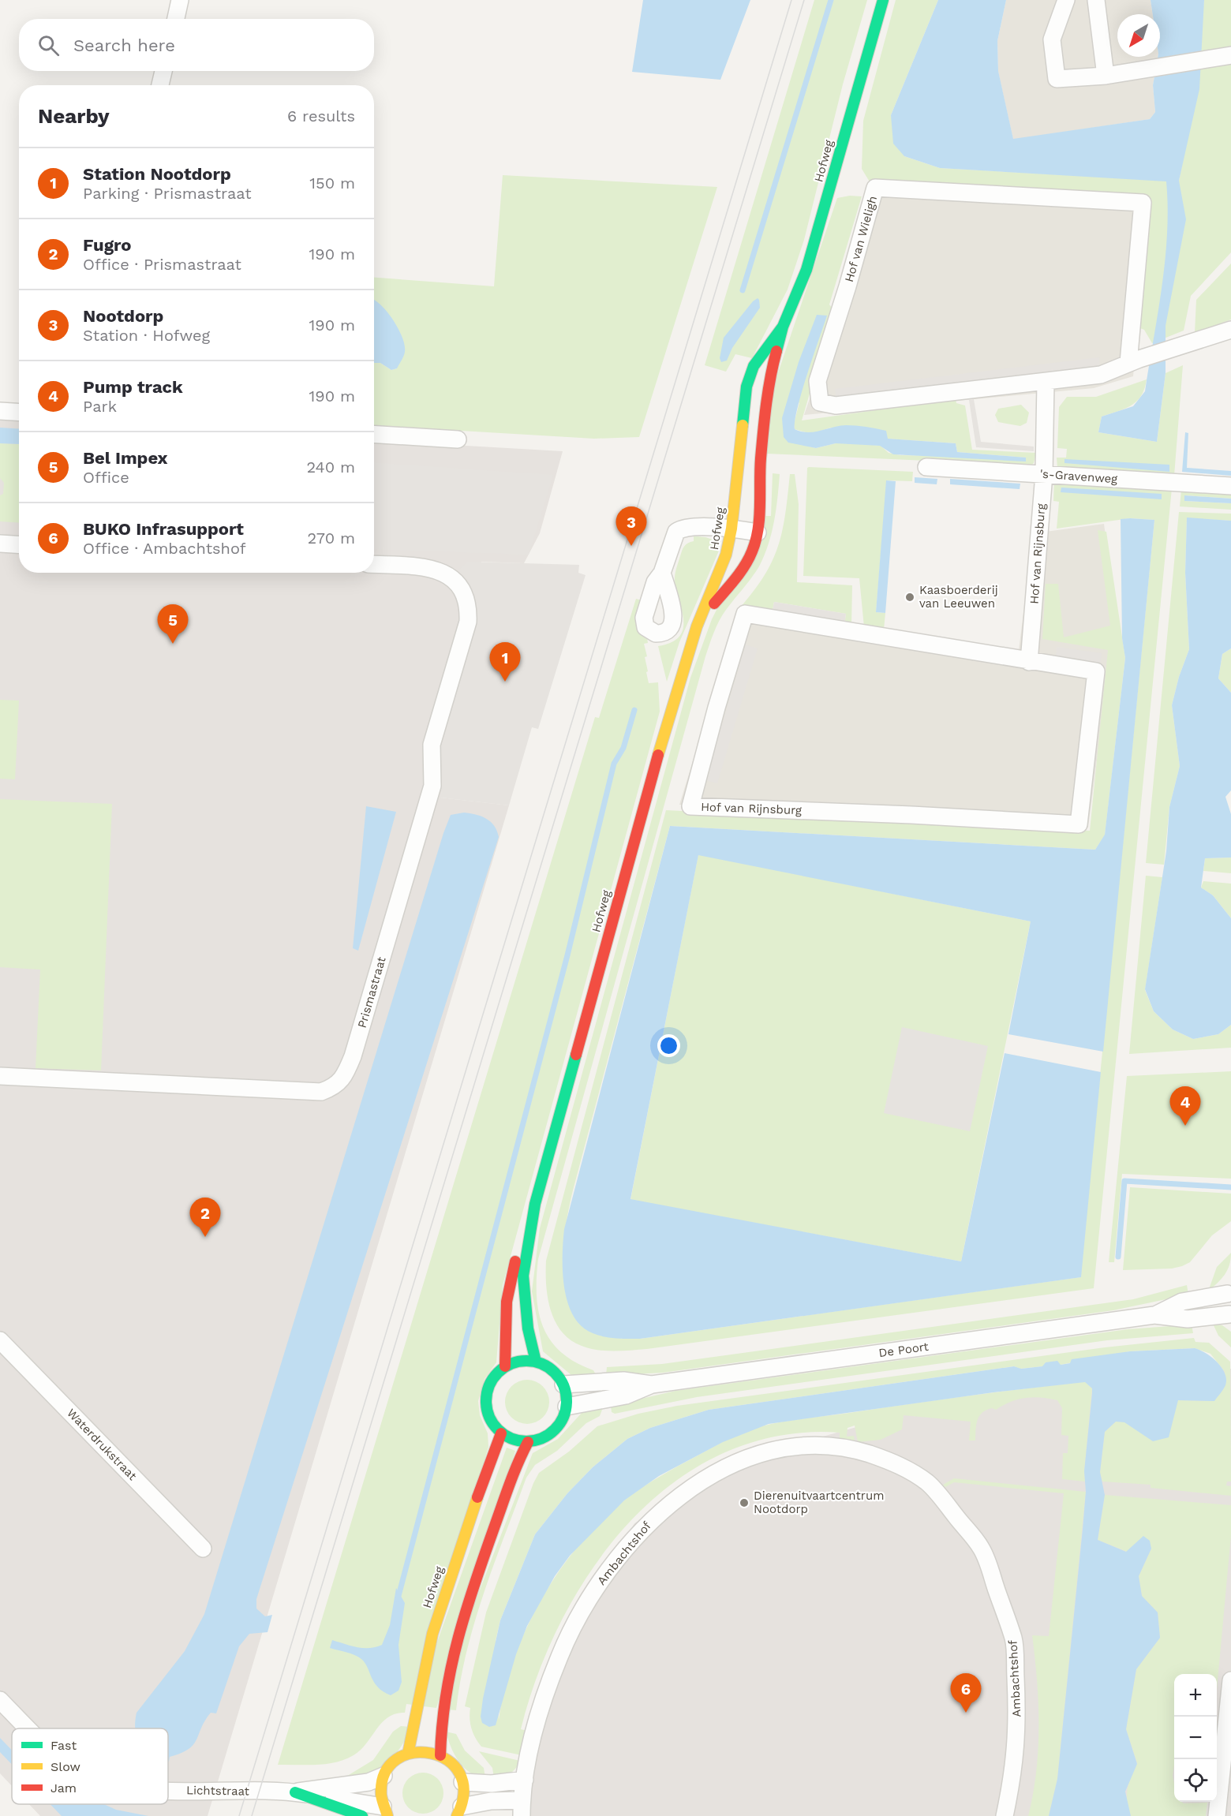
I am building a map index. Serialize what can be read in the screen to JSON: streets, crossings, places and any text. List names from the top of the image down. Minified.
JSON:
{"streets":{"main road":["Hofweg"],"street":["Hof van Wieligh","'s-Gravenweg","Hof van Rijnsburg","Prismastraat","De Poort","Waterdrukstraat","Ambachtshof","Lichtstraat"]},"crossings":[["Hofweg","De Poort"],["'s-Gravenweg","Hof van Rijnsburg"]],"places":["Kaasboerderij van Leeuwen","Dierenuitvaartcentrum Nootdorp"],"legend":["Fast","Slow","Jam"],"north":"bottom left","page":{"search":"Search here","heading":["Nearby","6 results"],"list":[{"mark":"1","name":"Station Nootdorp","note":"Parking · Prismastraat","value":"150 m"},{"mark":"2","name":"Fugro","note":"Office · Prismastraat","value":"190 m"},{"mark":"3","name":"Nootdorp","note":"Station · Hofweg","value":"190 m"},{"mark":"4","name":"Pump track","note":"Park","value":"190 m"},{"mark":"5","name":"Bel Impex","note":"Office","value":"240 m"},{"mark":"6","name":"BUKO Infrasupport","note":"Office · Ambachtshof","value":"270 m"}],"pins":["3","5","1","4","2","6"],"map_buttons":["+","−"]}}
